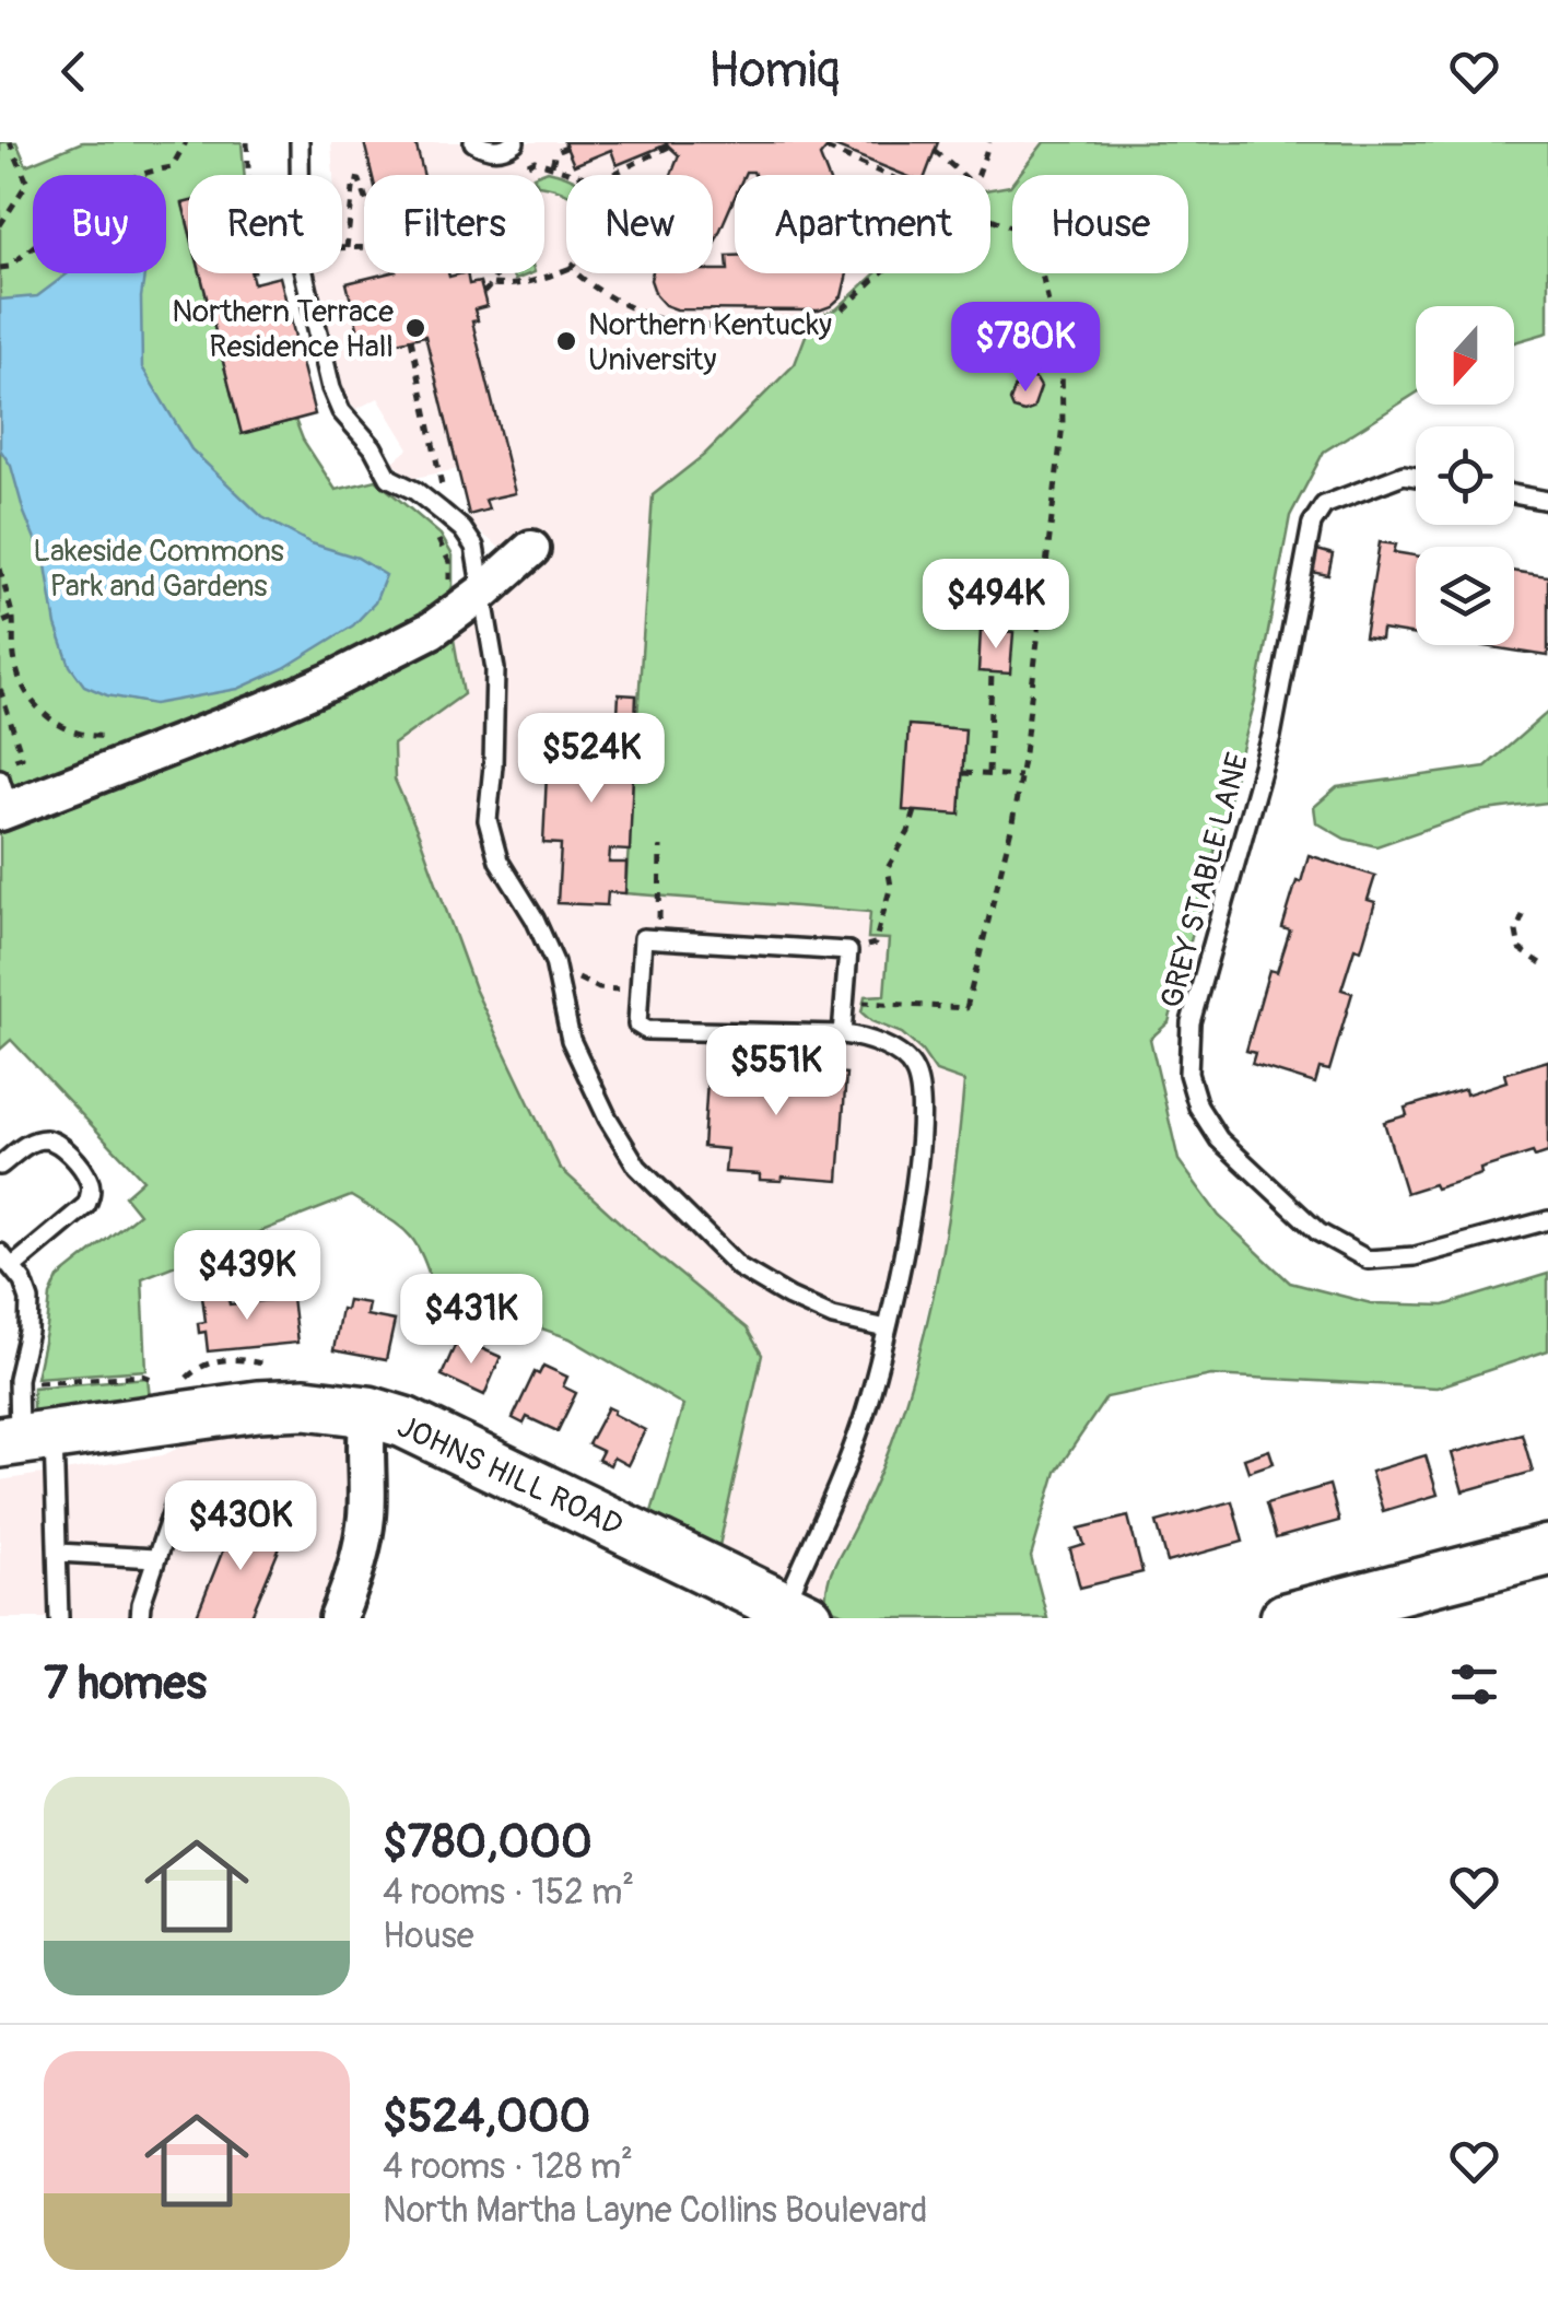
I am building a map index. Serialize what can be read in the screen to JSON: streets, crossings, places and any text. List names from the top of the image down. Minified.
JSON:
{"streets":{"street":["JOHNS HILL ROAD"],"lane":["GREY STABLE LANE"]},"parks":["Lakeside Commons Park and Gardens"],"places":["Northern Terrace Residence Hall","Northern Kentucky University"],"north":"bottom","page":{"header":"Homiq","chip":["Buy","Rent","Filters","New","Apartment","House"],"price":["$780K","$494K","$524K","$551K","$439K","$431K","$430K"],"heading":"7 homes","list":[{"name":"$780,000","note":"4 rooms · 152 m² · House"},{"name":"$524,000","note":"4 rooms · 128 m² · North Martha Layne Collins Boulevard"}]}}
